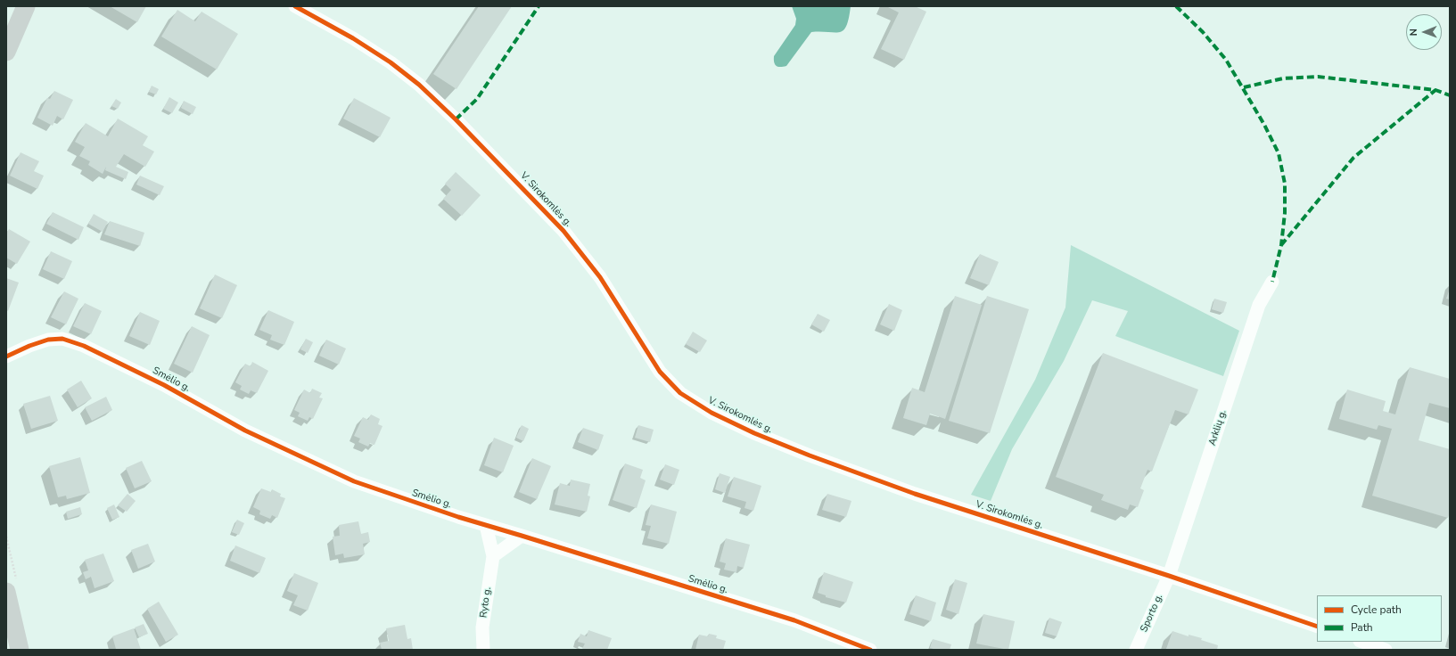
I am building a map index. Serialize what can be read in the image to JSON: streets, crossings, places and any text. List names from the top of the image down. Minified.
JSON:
{"streets":{"street":["V. Sirokomlės g.","Smėlio g.","Arklių g.","Ryto g.","Sporto g."]},"crossings":[["V. Sirokomlės g.","Arklių g."],["V. Sirokomlės g.","Sporto g."],["Smėlio g.","Ryto g."],["Arklių g.","Sporto g."]],"legend":["Cycle path","Path"],"north":"left"}
